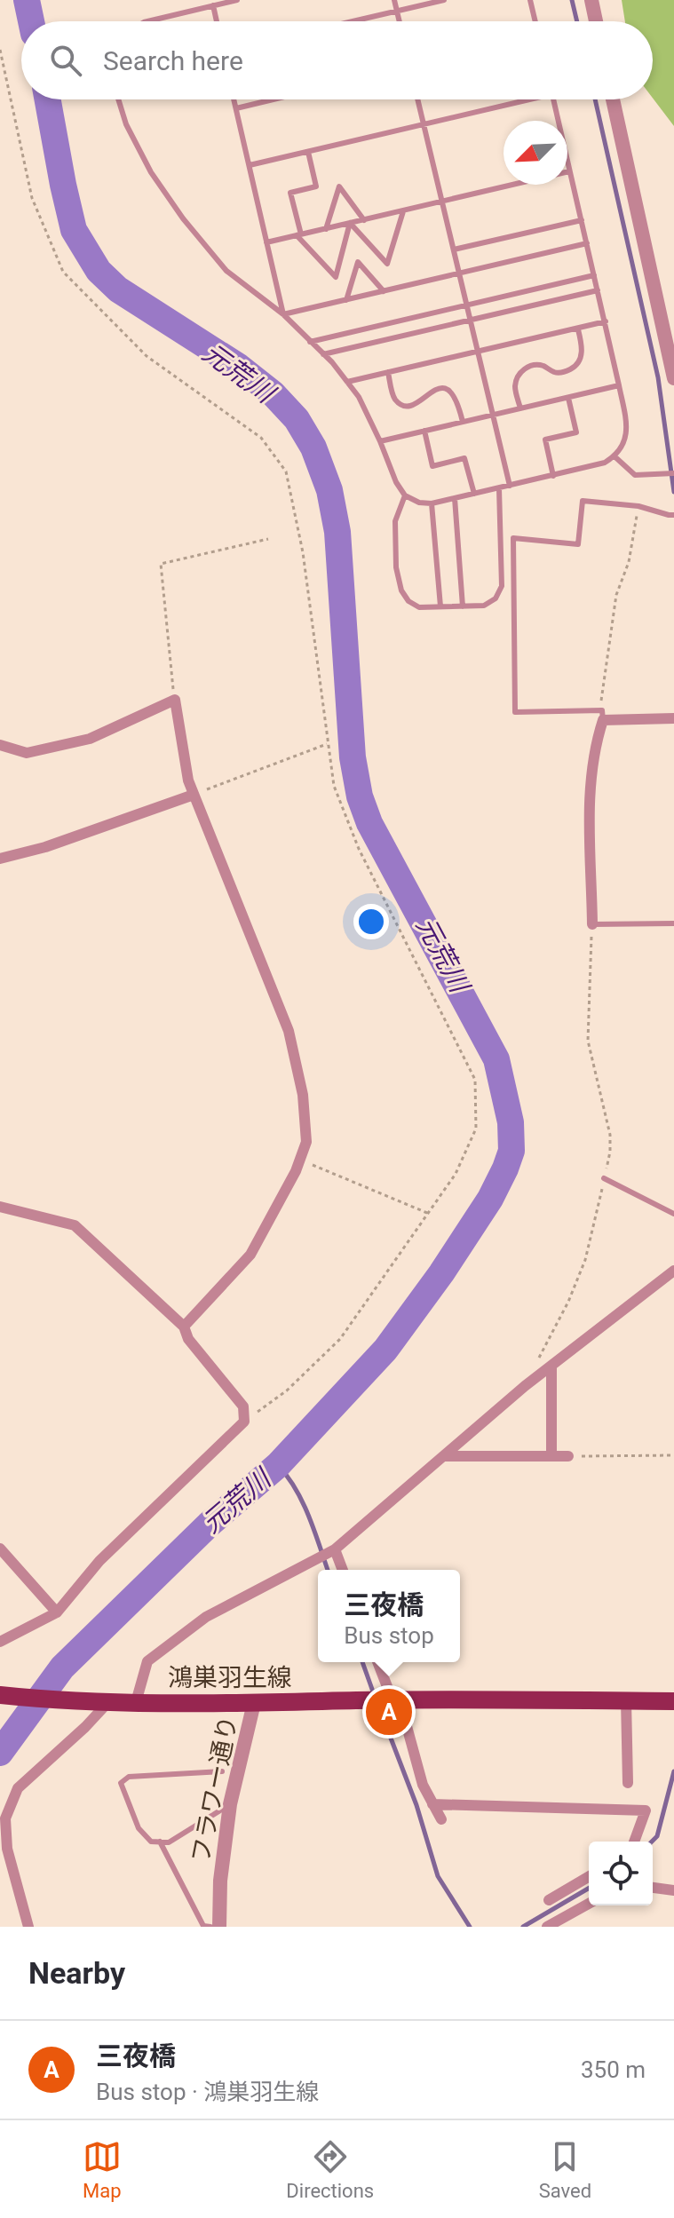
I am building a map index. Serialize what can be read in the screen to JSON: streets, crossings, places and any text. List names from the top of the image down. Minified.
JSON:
{"streets":{"main road":["鴻巣羽生線"],"street":["フラワー通り"]},"crossings":[["鴻巣羽生線","フラワー通り"]],"water":["元荒川"],"north":"bottom left","page":{"search":"Search here","popup":["三夜橋","Bus stop"],"pins":"A","heading":"Nearby","list":[{"mark":"A","name":"三夜橋","note":"Bus stop · 鴻巣羽生線","value":"350 m"}],"nav":["Map","Directions","Saved"]}}
